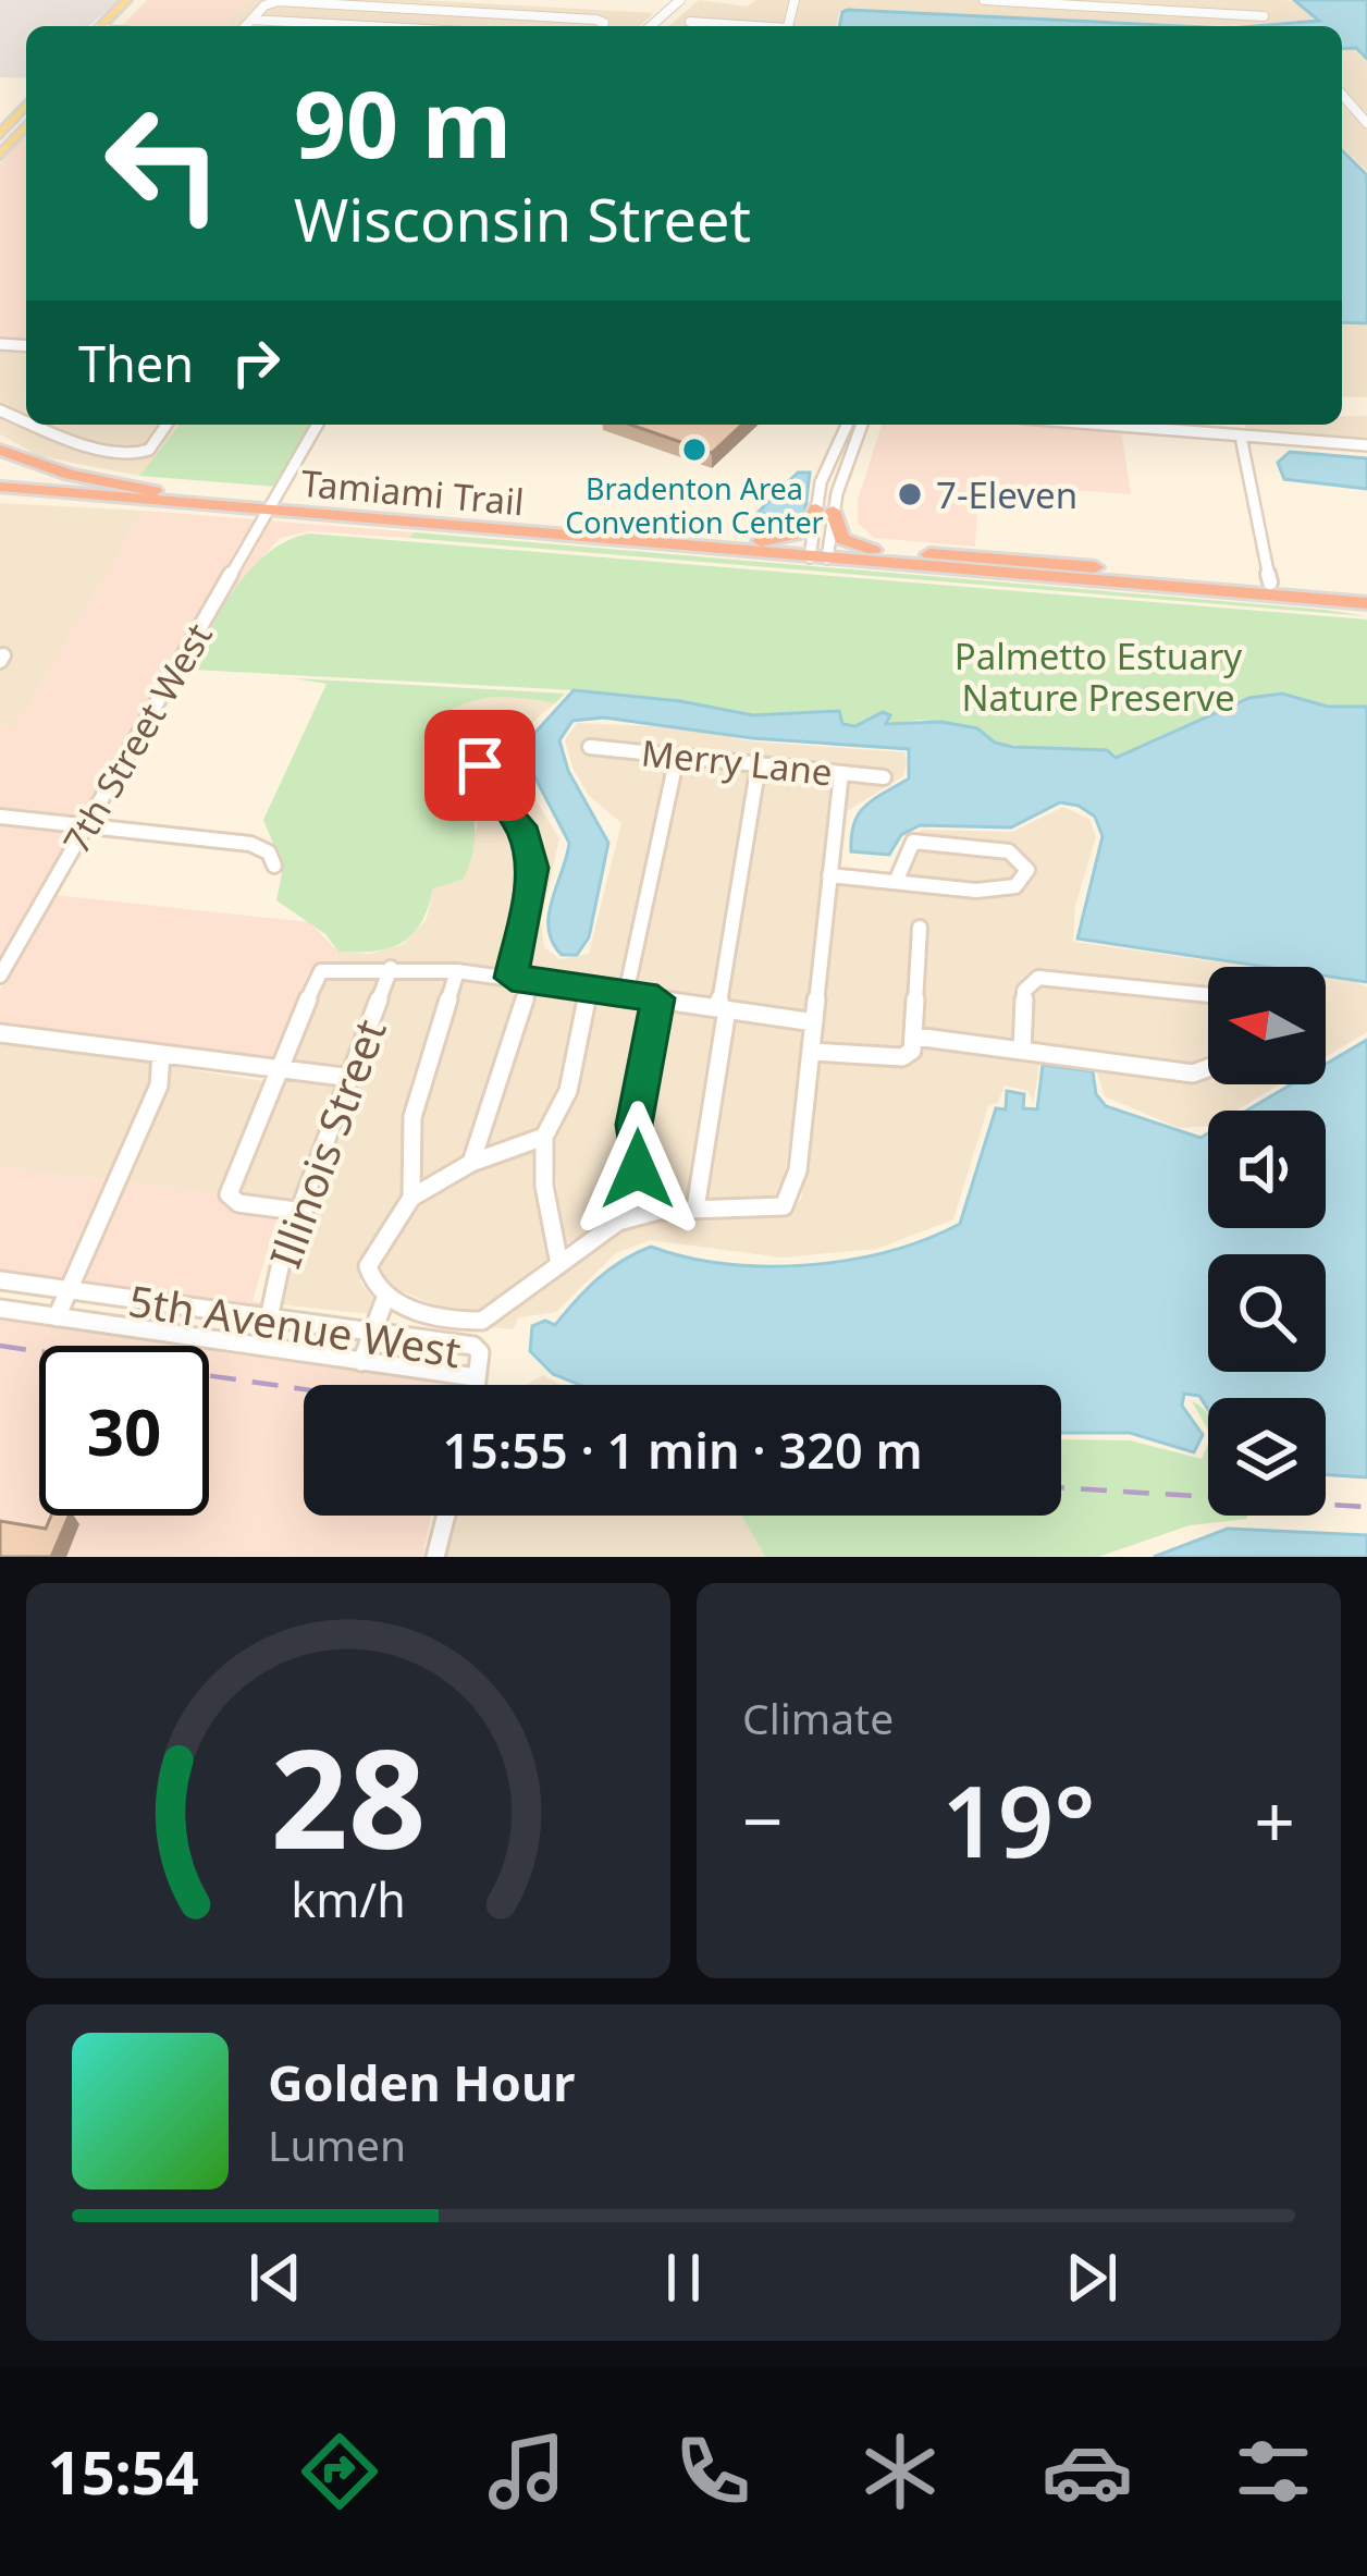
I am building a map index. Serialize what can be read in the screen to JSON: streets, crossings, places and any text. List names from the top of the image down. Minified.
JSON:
{"streets":{"highway":["Tamiami Trail"],"street":["7th Street West","Merry Lane","Illinois Street","5th Avenue West"]},"crossings":[["Tamiami Trail","7th Street West"],["Illinois Street","5th Avenue West"]],"parks":["Palmetto Estuary Nature Preserve"],"places":["Bradenton Area Convention Center","7-Eleven"],"north":"left","page":{"turn":["90 m","Wisconsin Street"],"then":"Then","limit":"30","trip":"15:55 · 1 min · 320 m","tile":"Climate","heat":["−","19°","+"],"song":["Golden Hour","Lumen"],"tabs":"15:54","gauge":["28","km/h"]}}
